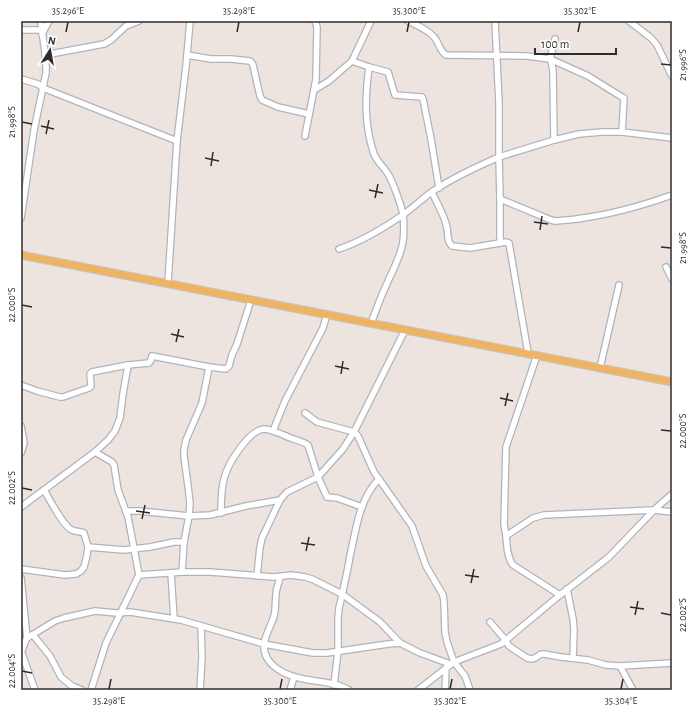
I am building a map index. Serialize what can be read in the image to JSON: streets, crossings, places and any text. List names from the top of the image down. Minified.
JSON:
{"scale_bar":"100 m","north":"top","coordinates":["35.296°E","35.298°E","35.300°E","35.302°E","21.996°S","21.998°S","22.000°S","22.002°S","22.004°S","35.304°E"]}
